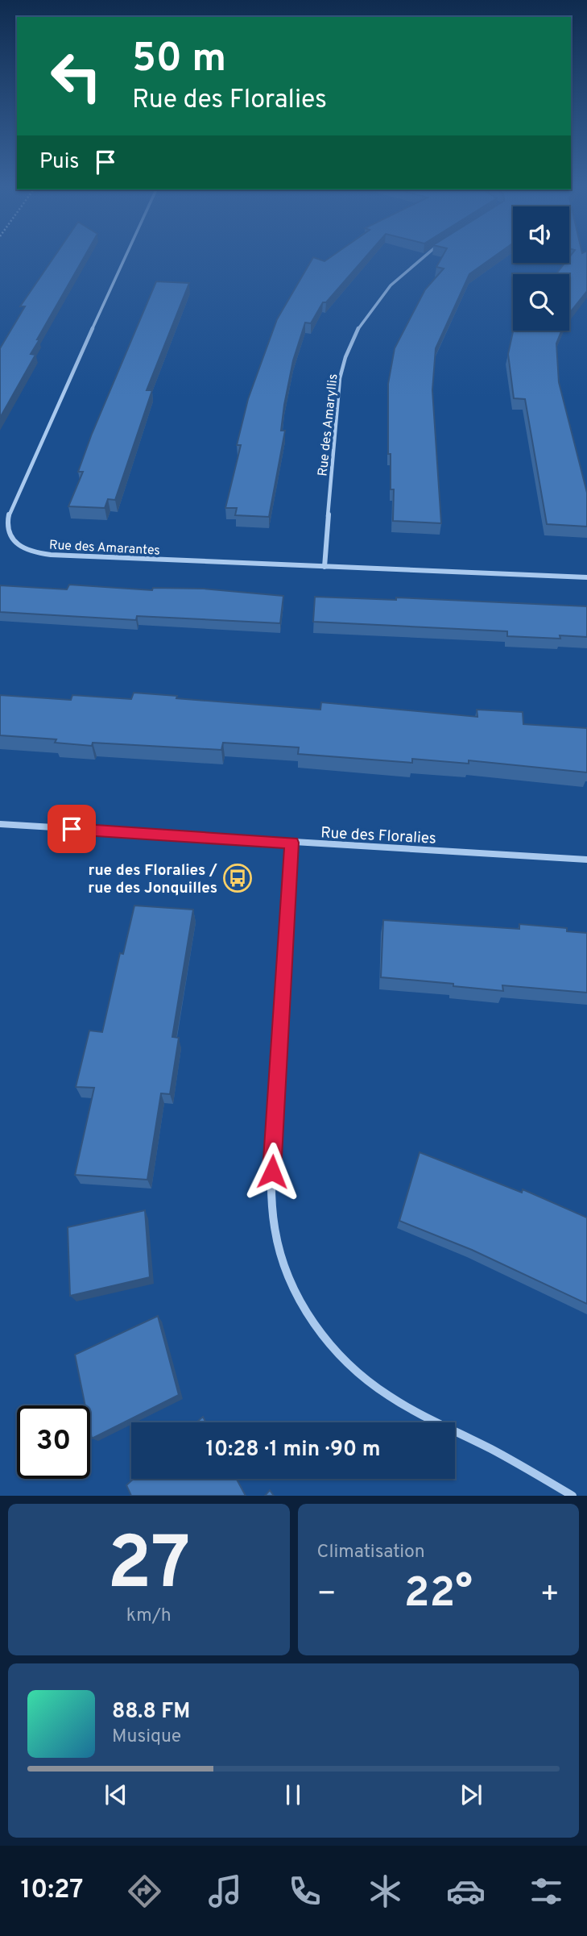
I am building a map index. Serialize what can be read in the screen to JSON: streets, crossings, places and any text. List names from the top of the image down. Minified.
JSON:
{"streets":{"street":["Rue des Amaryllis","Rue des Amarantes","Rue des Floralies"]},"crossings":[["Rue des Amaryllis","Rue des Amarantes"]],"places":{"bus stop":["rue des Floralies / rue des Jonquilles"]},"page":{"turn":["50 m","Rue des Floralies"],"then":"Puis","limit":"30","trip":"10:28 · 1 min · 90 m","tile":[["27","km/h"],"Climatisation"],"heat":["−","22°","+"],"song":["88.8 FM","Musique"],"tabs":"10:27"}}
